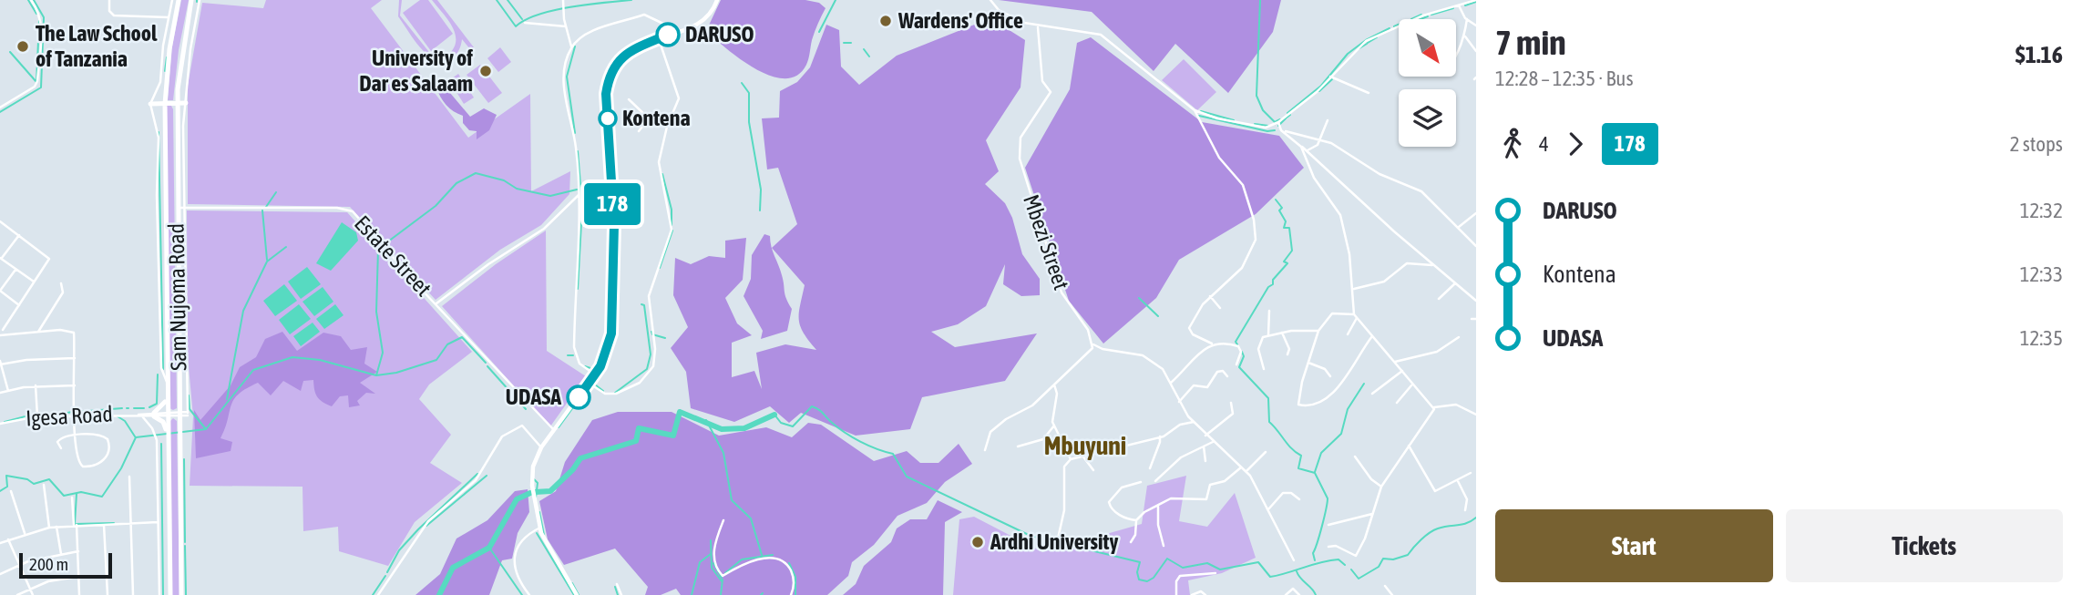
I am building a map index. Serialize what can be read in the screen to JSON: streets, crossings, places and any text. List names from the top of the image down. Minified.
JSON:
{"streets":{"main road":["Sam Nujoma Road"],"street":["Mbezi Street","Estate Street","Igesa Road"]},"crossings":[["Estate Street","Sam Nujoma Road"],["Estate Street","Igesa Road"],["Sam Nujoma Road","Igesa Road"]],"districts":["Mbuyuni"],"places":["Wardens' Office","DARUSO","The Law School of Tanzania","University of Dar es Salaam","Kontena","UDASA","Ardhi University"],"lines":["bus line 178"],"scale_bar":"200 m","north":"bottom right","page":{"on_map":"178","heading":["7 min","12:28 – 12:35 · Bus","$1.16"],"legs":["4","178","2 stops"],"list":[{"name":"DARUSO","value":"12:32"},{"name":"Kontena","value":"12:33"},{"name":"UDASA","value":"12:35"}],"buttons":["Start","Tickets"],"scale":"200 m"}}
